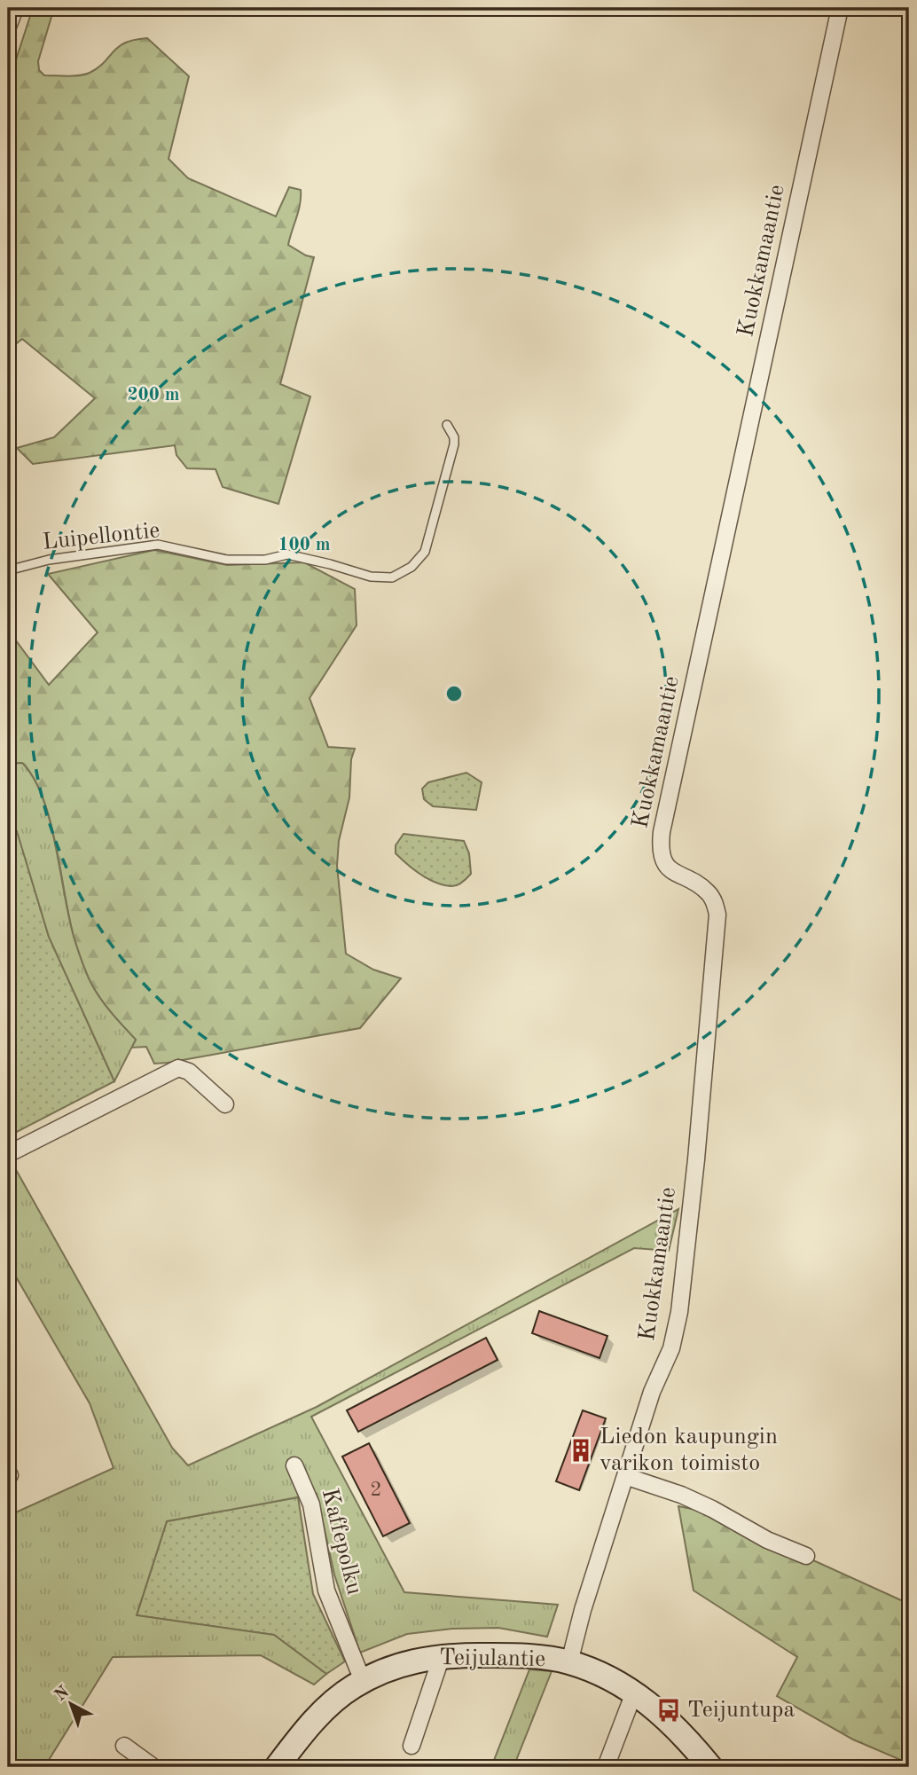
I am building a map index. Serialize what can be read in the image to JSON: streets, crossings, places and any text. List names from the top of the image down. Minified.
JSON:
{"streets":{"street":["Kuokkamaantie","Kaffepolku","Teijulantie"],"lane":["Luipellontie"]},"crossings":[["Kuokkamaantie","Teijulantie"],["Kaffepolku","Teijulantie"]],"places":{"building":["Liedon kaupungin varikon toimisto"],"bus stop":["Teijuntupa"]},"house_numbers":["2"],"north":"top left","rings":["200 m","100 m"]}
